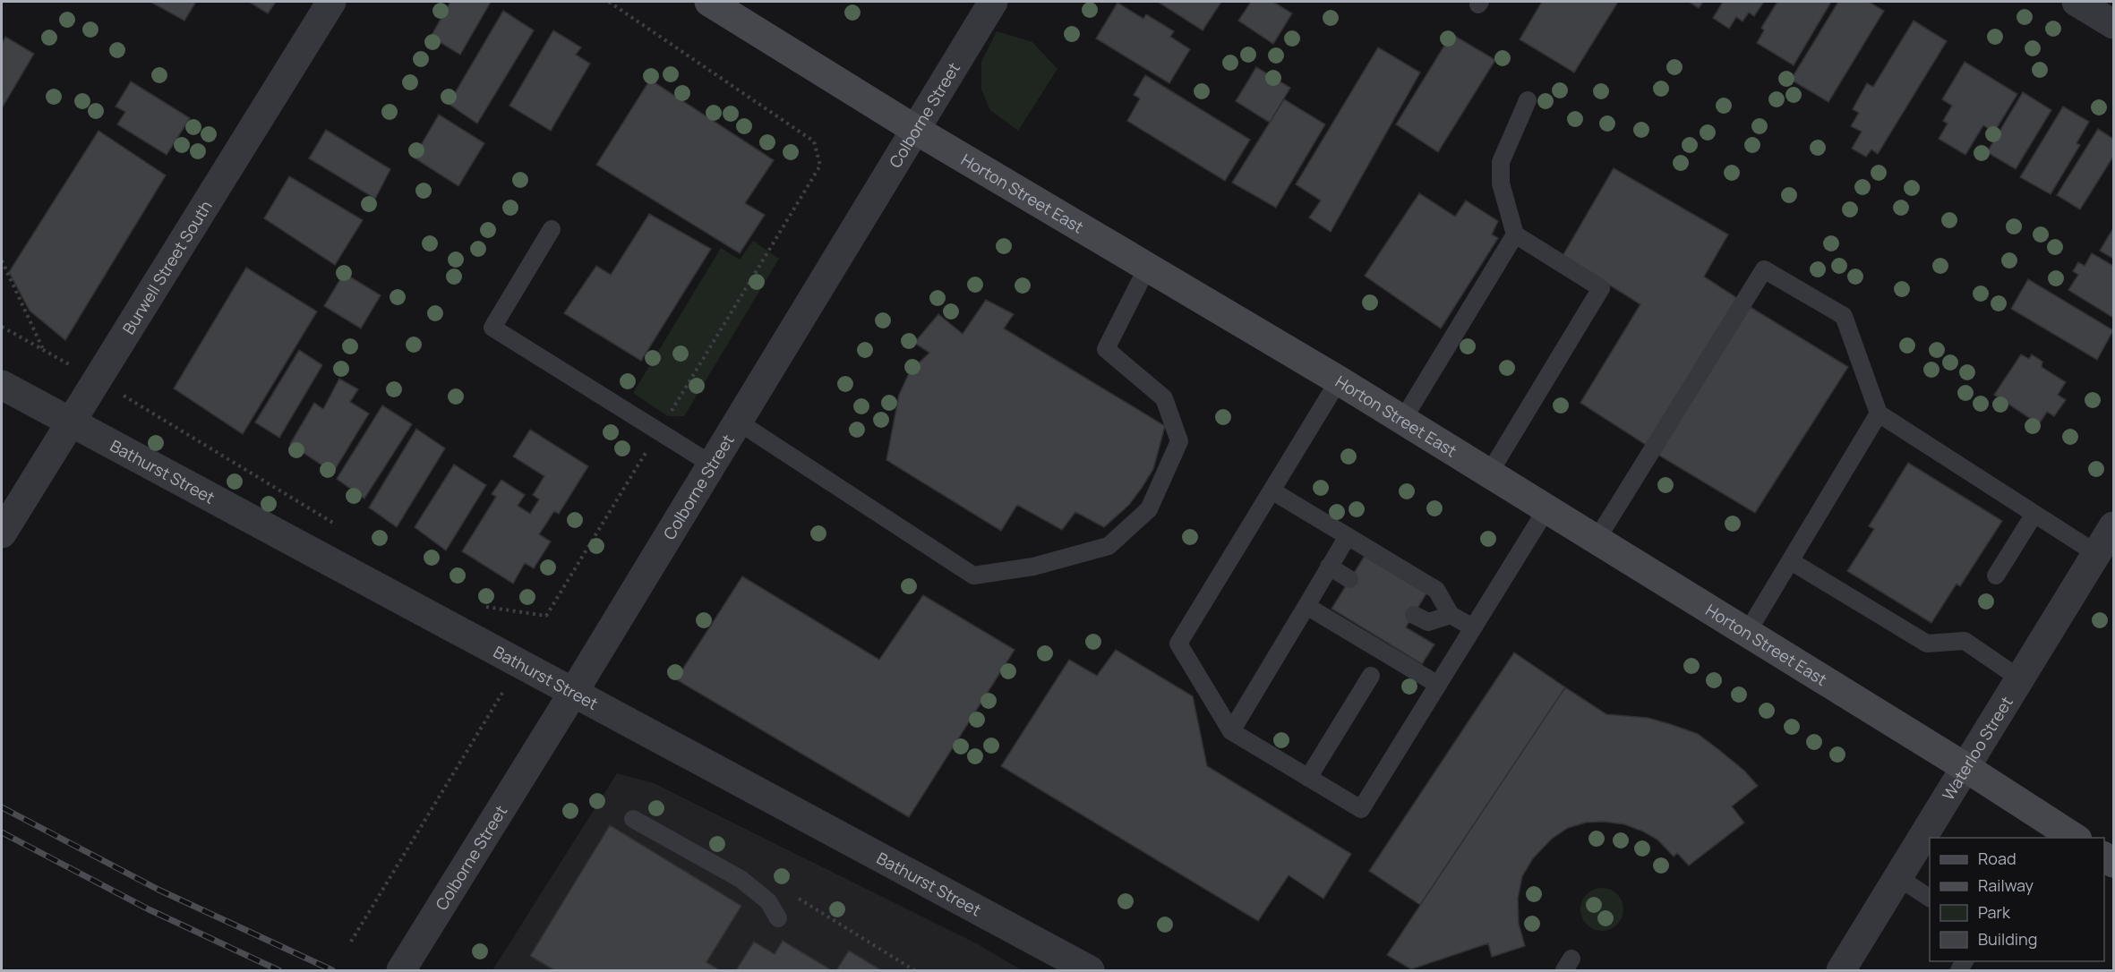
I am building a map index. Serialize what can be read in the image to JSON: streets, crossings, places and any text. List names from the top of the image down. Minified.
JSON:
{"streets":{"main road":["Horton Street East"],"street":["Colborne Street","Burwell Street South","Bathurst Street","Waterloo Street"]},"crossings":[["Colborne Street","Horton Street East"],["Colborne Street","Bathurst Street"],["Horton Street East","Waterloo Street"],["Burwell Street South","Bathurst Street"]],"legend":["Road","Railway","Park","Building"]}
